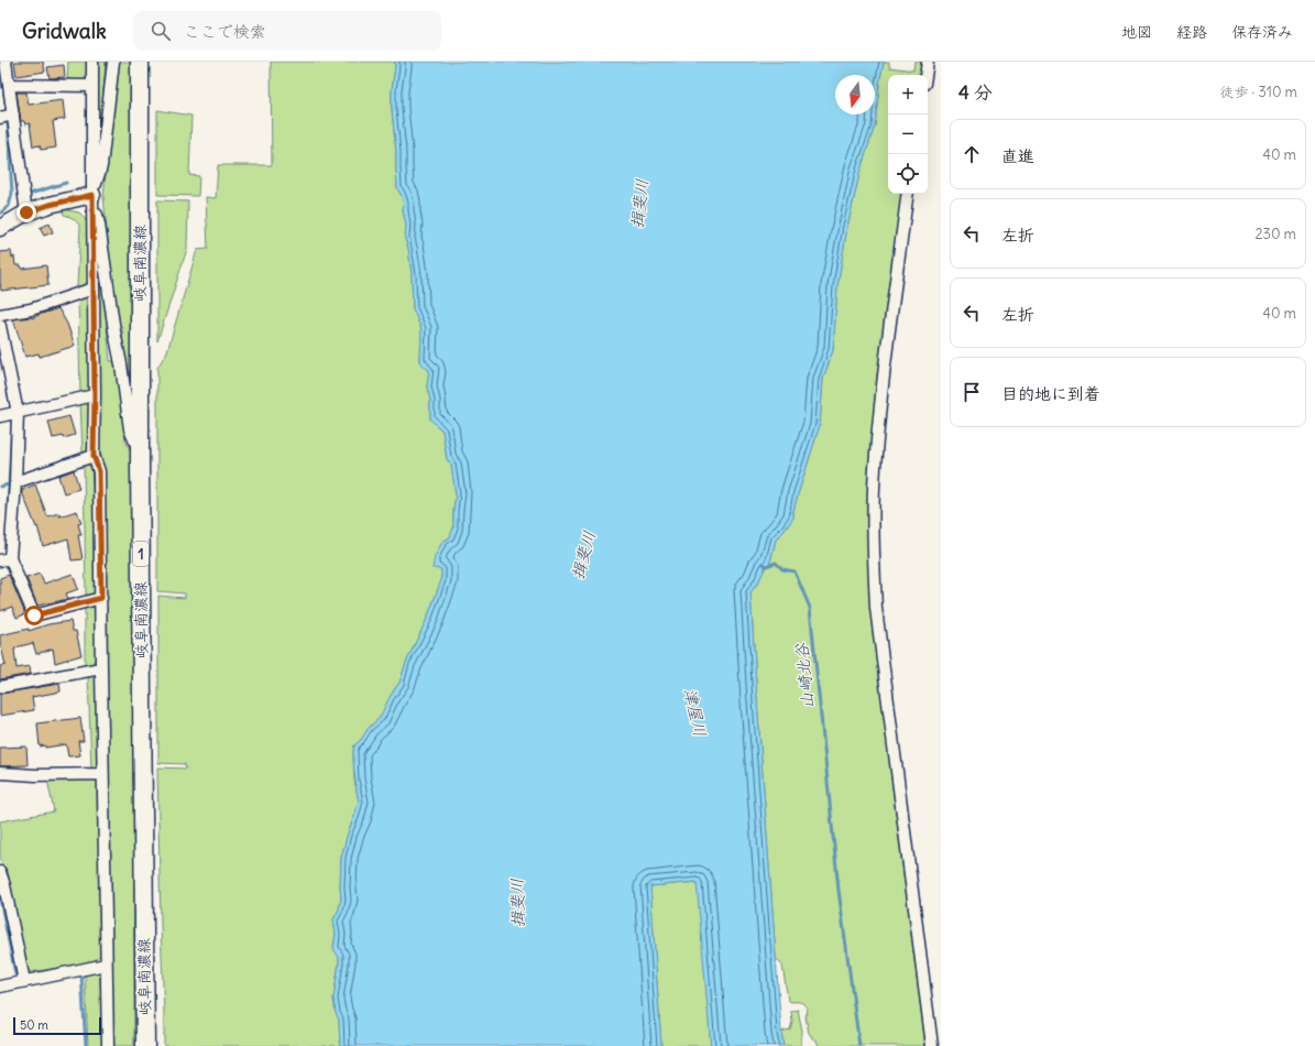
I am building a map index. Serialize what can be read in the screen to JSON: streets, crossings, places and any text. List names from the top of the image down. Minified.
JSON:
{"streets":{"main road":["岐阜南濃線","1"]},"water":["揖斐川","山崎北谷","津屋川"],"scale_bar":"50 m","north":"bottom","page":{"header":"Gridwalk","search":"ここで検索","nav":["地図","経路","保存済み"],"heading":["4 分","徒歩 · 310 m"],"map_buttons":["+","−"],"list":[["直進","40 m"],["左折","230 m"],["左折","40 m"],"目的地に到着"],"scale":"50 m"}}
